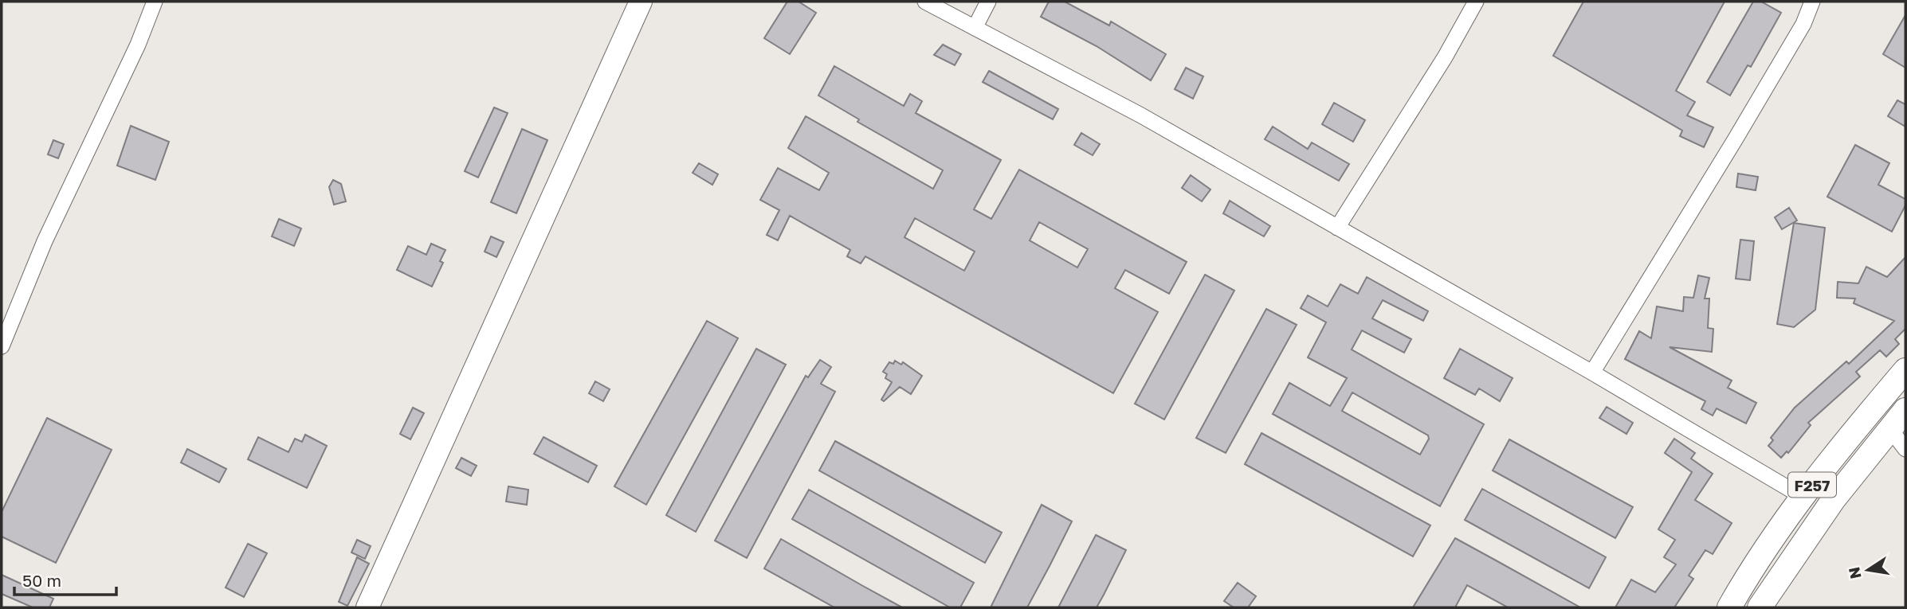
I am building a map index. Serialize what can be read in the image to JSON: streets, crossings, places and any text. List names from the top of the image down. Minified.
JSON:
{"streets":{"main road":["F257"]},"scale_bar":"50 m","north":"left"}
